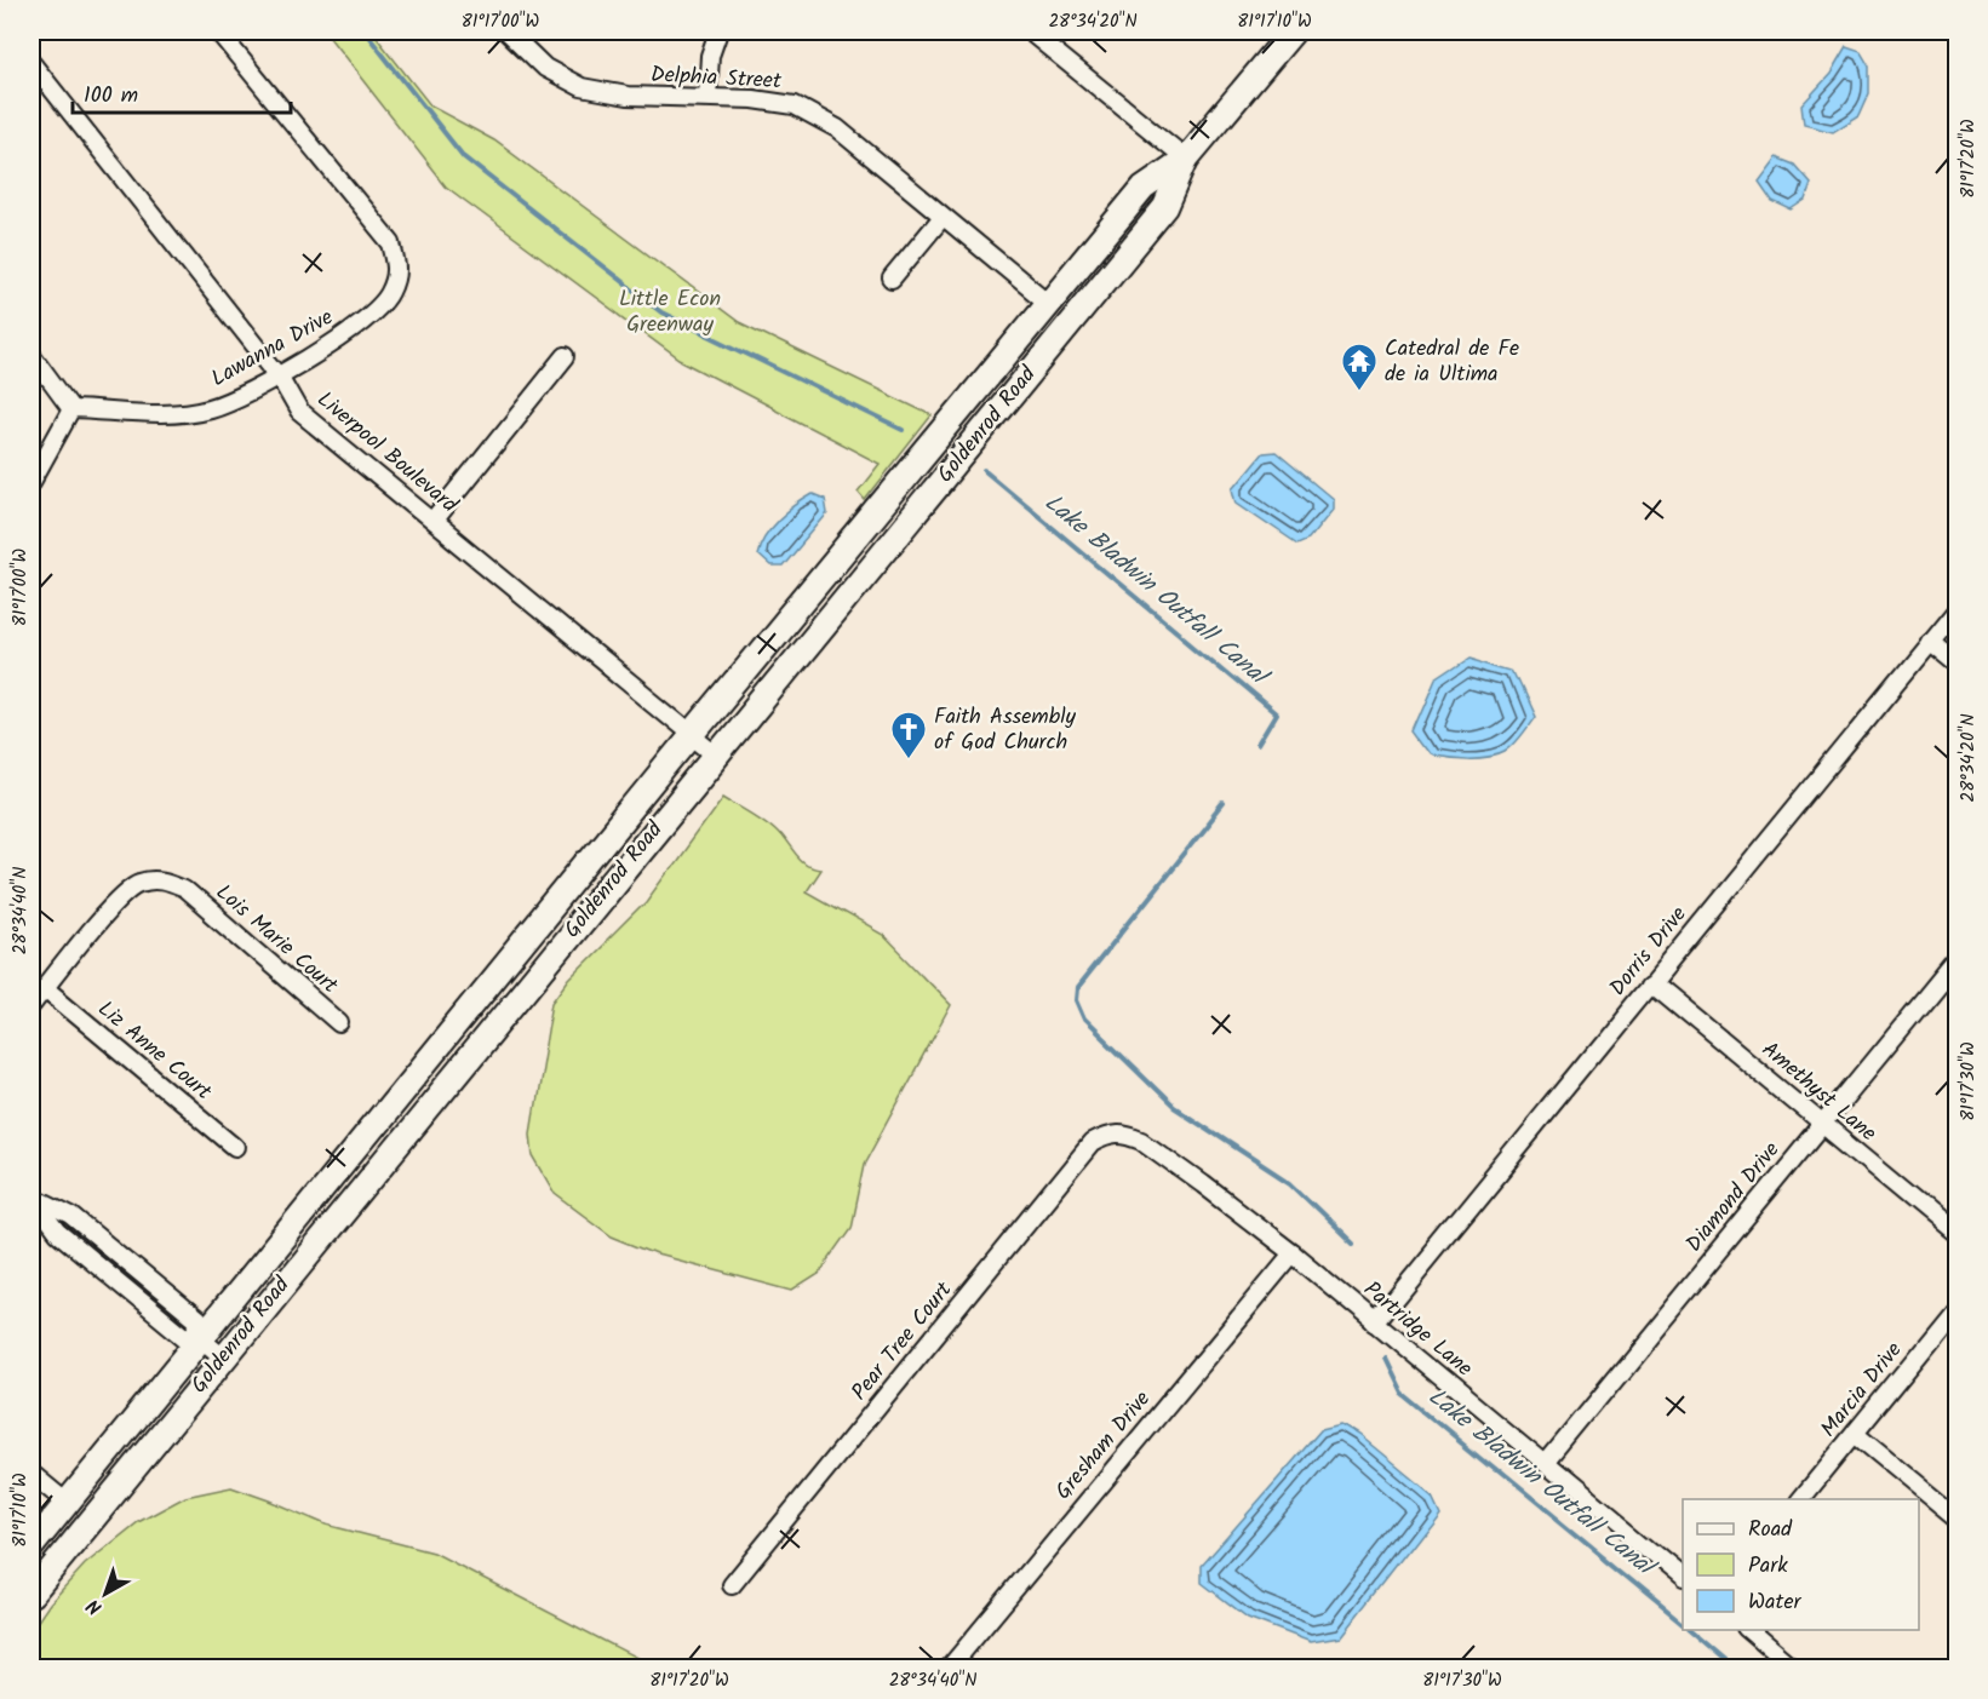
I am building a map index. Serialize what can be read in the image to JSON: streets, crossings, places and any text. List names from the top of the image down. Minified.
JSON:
{"streets":{"main road":["Goldenrod Road"],"street":["Delphia Street","Lawanna Drive","Liverpool Boulevard","Lois Marie Court","Dorris Drive","Liz Anne Court","Amethyst Lane","Diamond Drive","Partridge Lane","Pear Tree Court","Marcia Drive","Gresham Drive"]},"crossings":[["Delphia Street","Goldenrod Road"],["Lawanna Drive","Liverpool Boulevard"],["Goldenrod Road","Liverpool Boulevard"],["Lois Marie Court","Liz Anne Court"],["Dorris Drive","Amethyst Lane"],["Dorris Drive","Partridge Lane"],["Amethyst Lane","Diamond Drive"],["Diamond Drive","Partridge Lane"],["Partridge Lane","Pear Tree Court"],["Partridge Lane","Gresham Drive"]],"water":["Lake Bladwin Outfall Canal"],"parks":["Little Econ Greenway"],"places":{"temple":["Catedral de Fe de ia Ultima"],"church":["Faith Assembly of God Church"]},"legend":["Road","Park","Water"],"scale_bar":"100 m","north":"bottom left","coordinates":["81°17'00\"W","28°34'20\"N","81°17'10\"W","81°17'20\"W","28°34'40\"N","81°17'30\"W"]}
